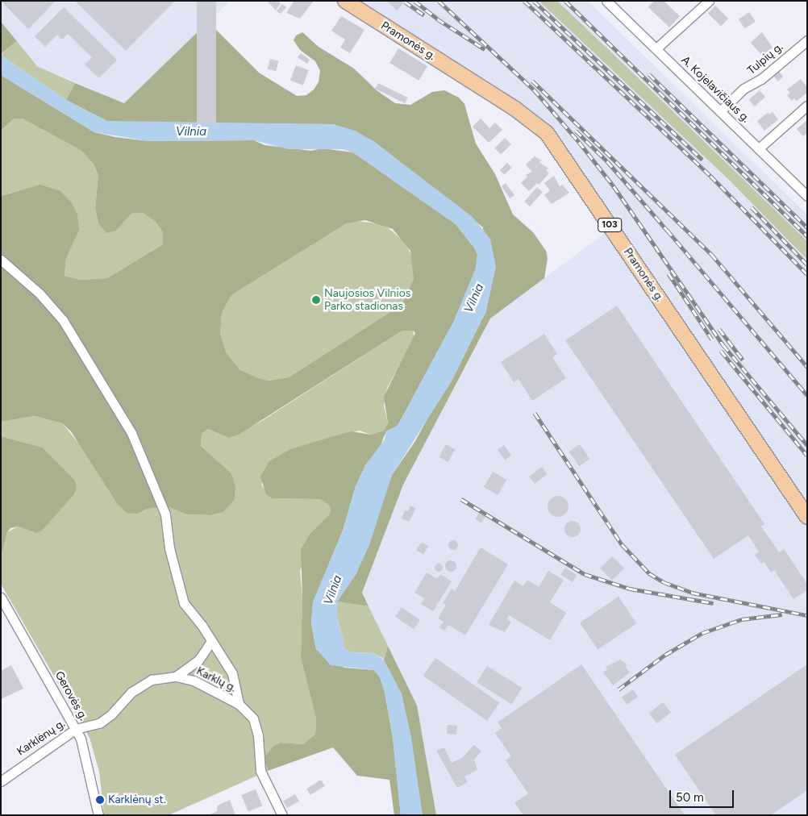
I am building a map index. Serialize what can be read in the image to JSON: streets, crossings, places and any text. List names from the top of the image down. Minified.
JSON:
{"streets":{"main road":["Pramonės g.","103"],"street":["Tulpių g.","A. Kojelavičiaus g.","Karklų g.","Gerovės g.","Karklėnų g."]},"crossings":[["Tulpių g.","A. Kojelavičiaus g."],["Karklų g.","Gerovės g."],["Karklų g.","Karklėnų g."],["Gerovės g.","Karklėnų g."]],"water":["Vilnia"],"places":["Naujosios Vilnios Parko stadionas","Karklėnų st."],"scale_bar":"50 m"}
